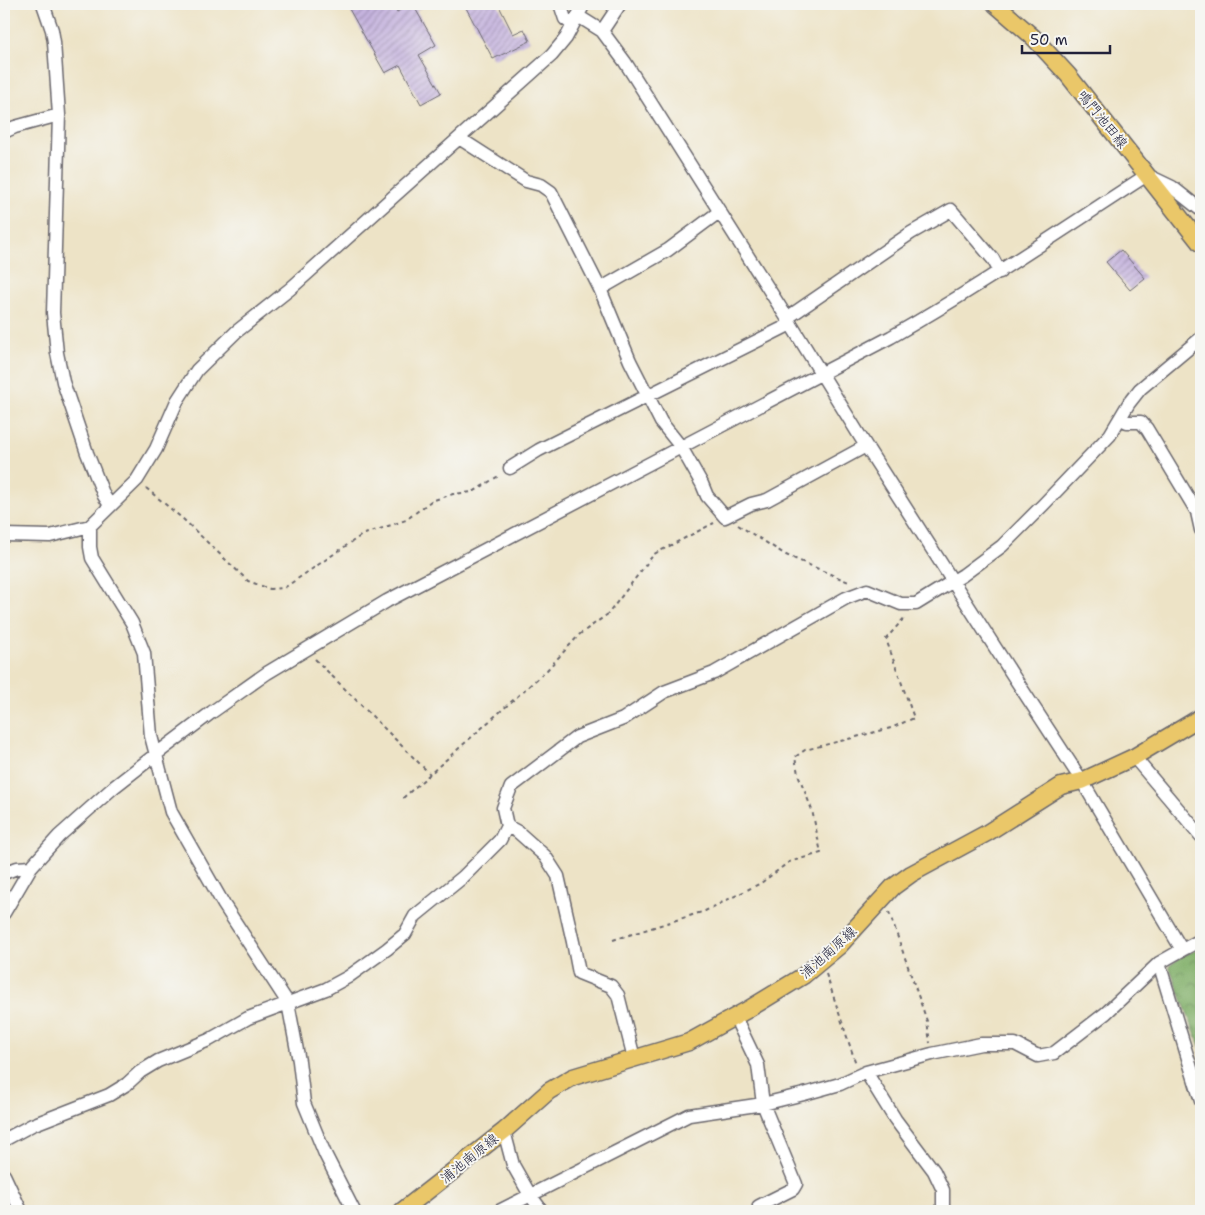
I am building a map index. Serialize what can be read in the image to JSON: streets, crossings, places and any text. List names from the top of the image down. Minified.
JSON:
{"streets":{"main road":["鳴門池田線","浦池南原線"]},"scale_bar":"50 m"}
